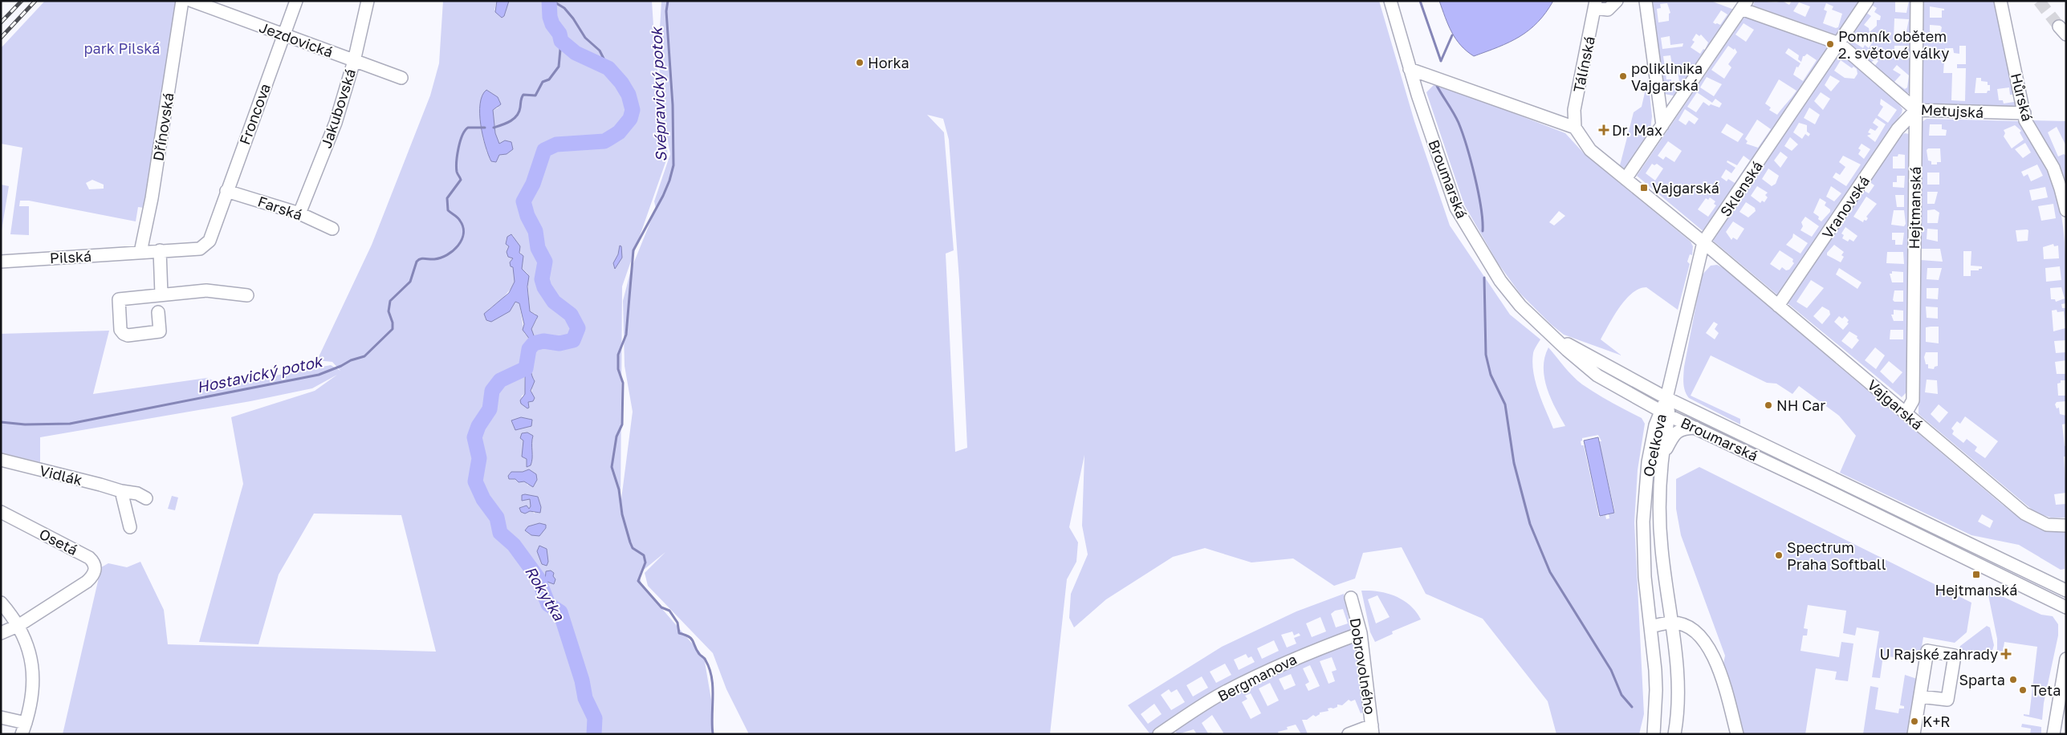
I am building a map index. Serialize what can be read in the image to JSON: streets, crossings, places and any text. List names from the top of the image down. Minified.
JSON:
{"streets":{"street":["Jezdovická","Tálínská","Hůrská","Jakubovská","Metujská","Froncova","Dřínovská","Broumarská","Sklenská","Vranovská","Farská","Hejtmanská","Pilská","Vajgarská","Ocelkova","Vidlák","Osetá","Dobrovolného","Bergmanova"]},"crossings":[["Jezdovická","Jakubovská"],["Jezdovická","Froncova"],["Tálínská","Vajgarská"],["Hůrská","Metujská"],["Jakubovská","Farská"],["Metujská","Sklenská"],["Metujská","Vranovská"],["Metujská","Hejtmanská"],["Froncova","Dřínovská"],["Froncova","Farská"],["Froncova","Pilská"],["Dřínovská","Pilská"],["Broumarská","Sklenská"],["Broumarská","Ocelkova"],["Sklenská","Vajgarská"],["Sklenská","Ocelkova"],["Vranovská","Hejtmanská"],["Vranovská","Vajgarská"],["Hejtmanská","Vajgarská"],["Dobrovolného","Bergmanova"]],"water":["Svépravický potok","Hostavický potok","Rokytka"],"parks":["park Pilská"],"places":{"other":["Pomník obětem 2. světové války","Horka","poliklinika Vajgarská","NH Car","Spectrum Praha Softball","Sparta","Teta","K+R"],"health":["Dr. Max","U Rajské zahrady"],"transit":["Vajgarská","Hejtmanská"]}}
